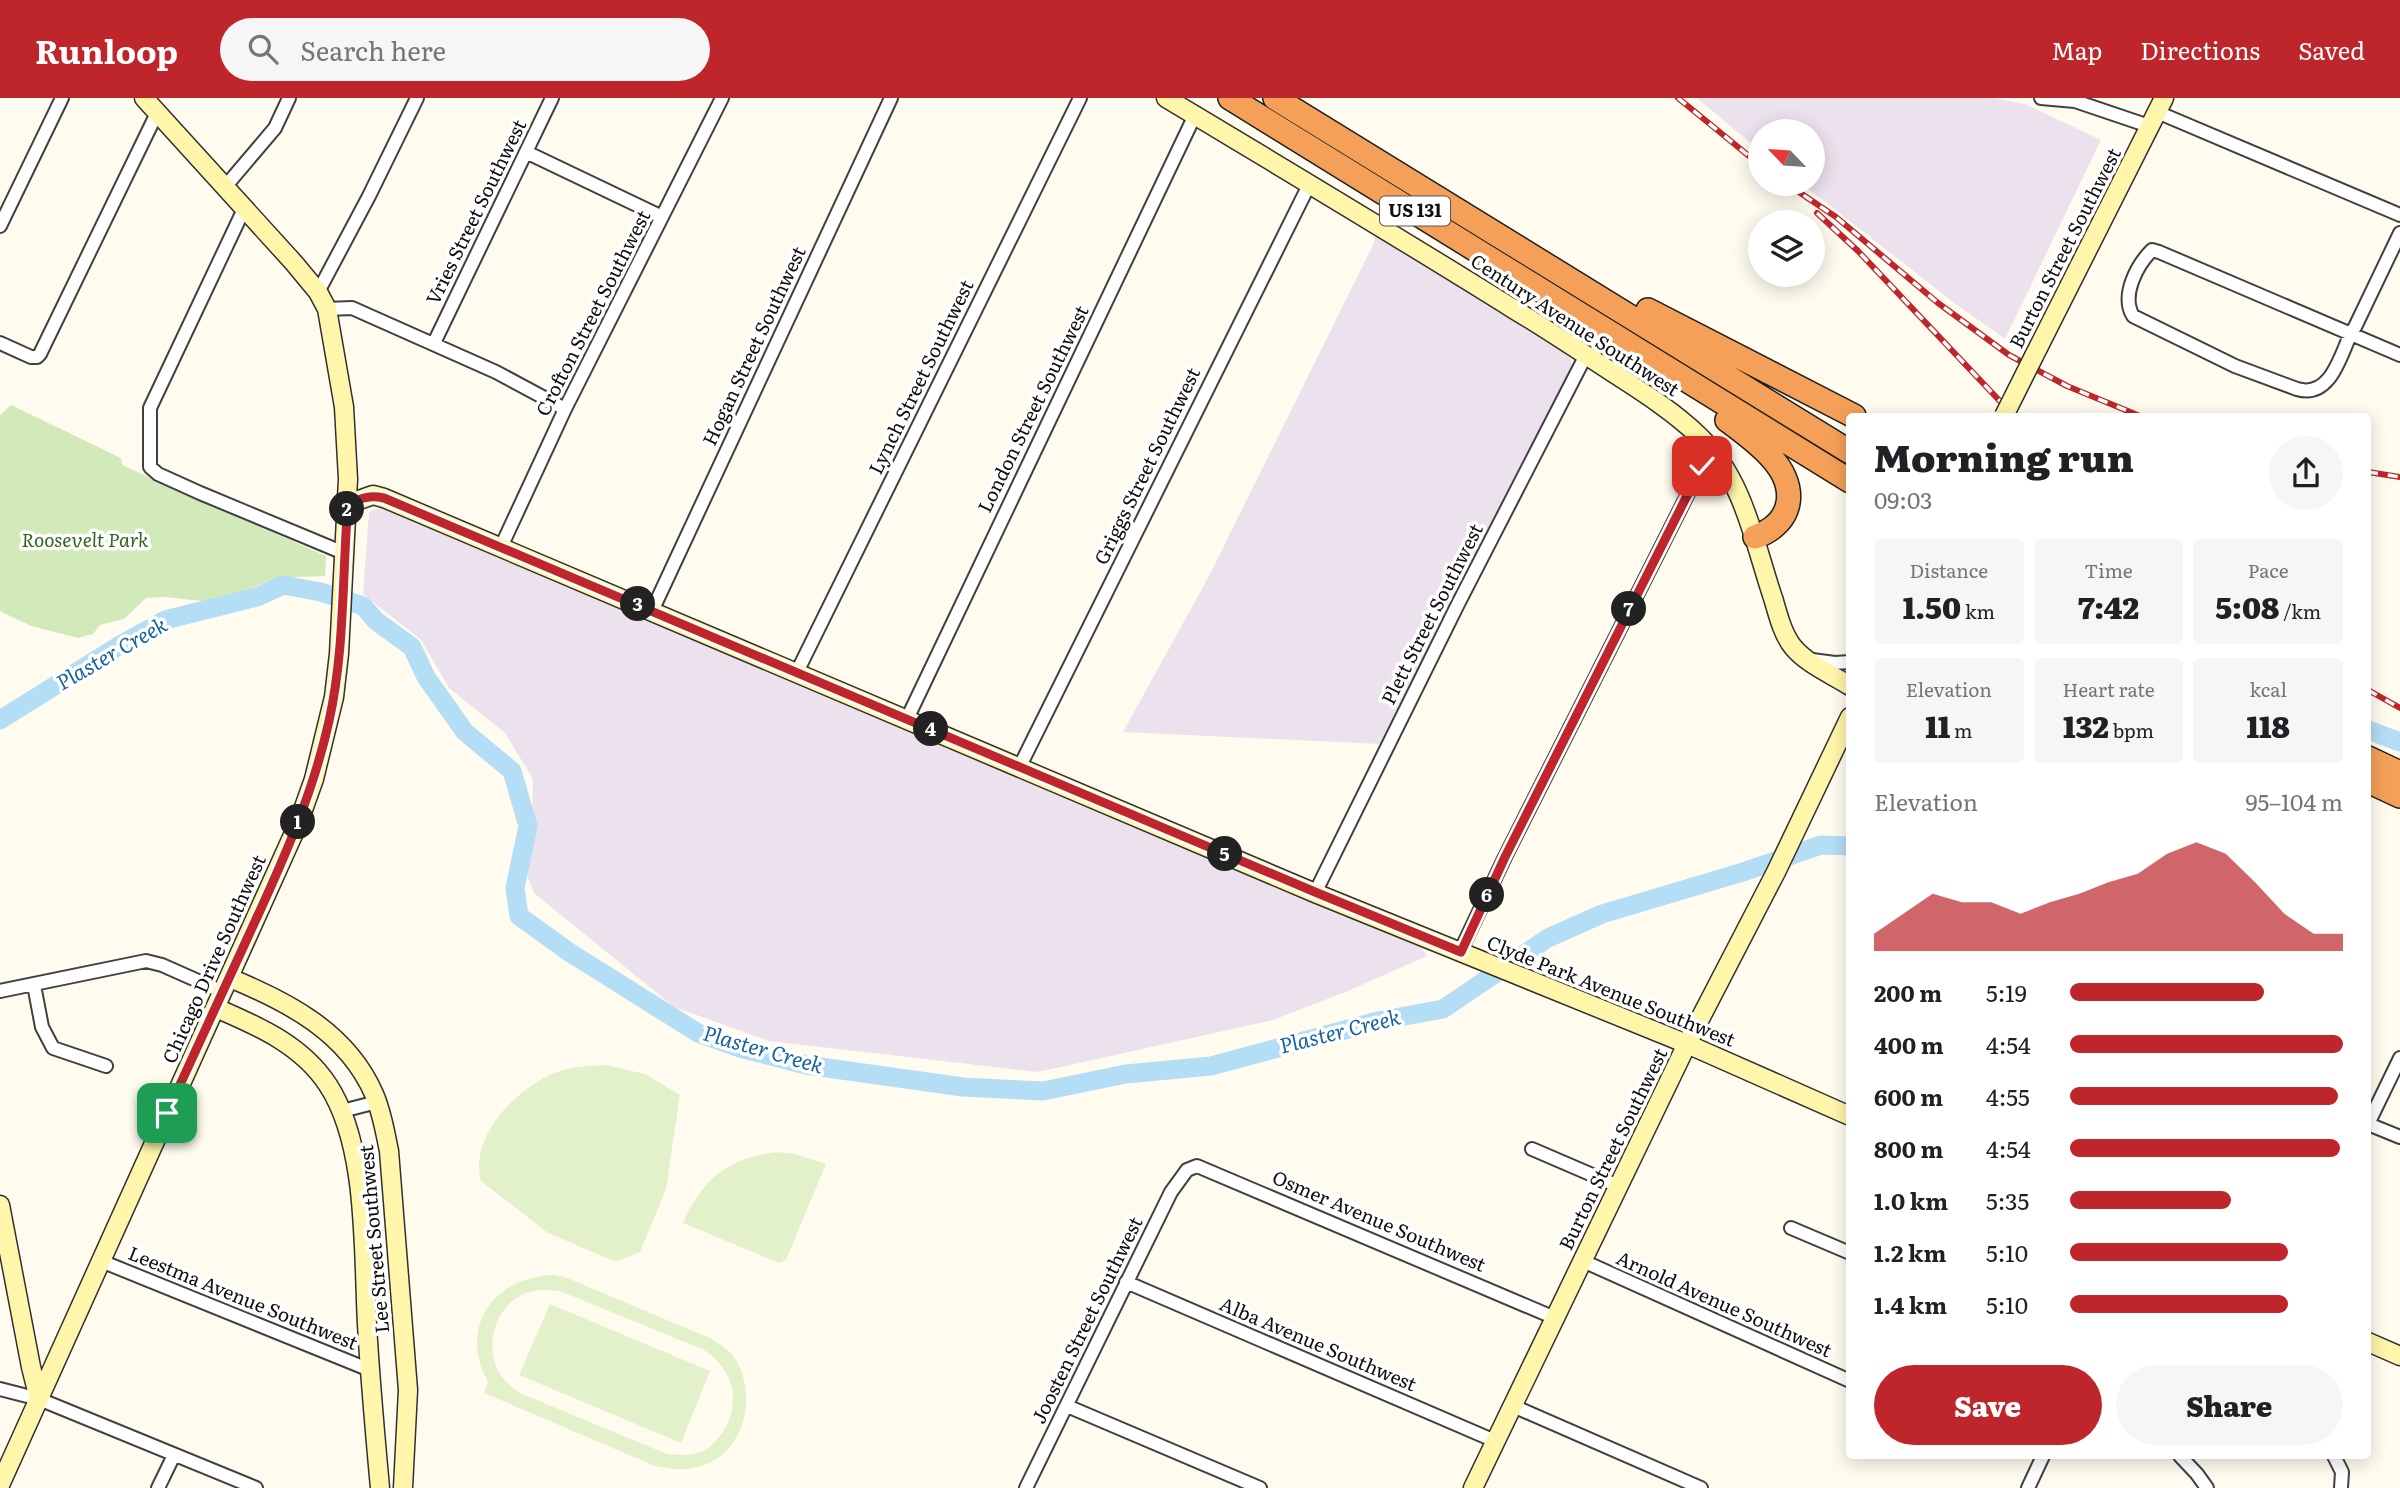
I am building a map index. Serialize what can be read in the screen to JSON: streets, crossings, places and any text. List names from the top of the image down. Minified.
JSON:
{"streets":{"highway":["US 131"],"main road":["Burton Street Southwest","Century Avenue Southwest","Chicago Drive Southwest","Clyde Park Avenue Southwest","Lee Street Southwest"],"street":["Vries Street Southwest","Crofton Street Southwest","Hogan Street Southwest","Lynch Street Southwest","London Street Southwest","Griggs Street Southwest","Plett Street Southwest","Osmer Avenue Southwest","Leestma Avenue Southwest","Arnold Avenue Southwest","Joosten Street Southwest","Alba Avenue Southwest"]},"crossings":[["Burton Street Southwest","Clyde Park Avenue Southwest"],["Burton Street Southwest","Osmer Avenue Southwest"],["Burton Street Southwest","Arnold Avenue Southwest"],["Burton Street Southwest","Alba Avenue Southwest"],["Crofton Street Southwest","Clyde Park Avenue Southwest"],["Century Avenue Southwest","London Street Southwest"],["Century Avenue Southwest","Griggs Street Southwest"],["Century Avenue Southwest","Plett Street Southwest"],["Hogan Street Southwest","Clyde Park Avenue Southwest"],["Lynch Street Southwest","Clyde Park Avenue Southwest"],["London Street Southwest","Clyde Park Avenue Southwest"],["Griggs Street Southwest","Clyde Park Avenue Southwest"],["Plett Street Southwest","Clyde Park Avenue Southwest"],["Chicago Drive Southwest","Clyde Park Avenue Southwest"],["Chicago Drive Southwest","Lee Street Southwest"],["Chicago Drive Southwest","Leestma Avenue Southwest"],["Osmer Avenue Southwest","Joosten Street Southwest"],["Lee Street Southwest","Leestma Avenue Southwest"],["Joosten Street Southwest","Alba Avenue Southwest"]],"water":["Plaster Creek"],"parks":["Roosevelt Park"],"north":"top left","page":{"header":"Runloop","search":"Search here","nav":["Map","Directions","Saved"],"heading":["Morning run","09:03"],"pins":["2","3","7","4","1","5","6"],"stats":[["Distance","1.50 km"],["Time","7:42"],["Pace","5:08 /km"],["Elevation","11 m"],["Heart rate","132 bpm"],["kcal","118"]],"chart":["Elevation","95–104 m"],"list":[{"name":"200 m","note":"5:19"},{"name":"400 m","note":"4:54"},{"name":"600 m","note":"4:55"},{"name":"800 m","note":"4:54"},{"name":"1.0 km","note":"5:35"},{"name":"1.2 km","note":"5:10"},{"name":"1.4 km","note":"5:10"}],"buttons":["Save","Share"]}}
